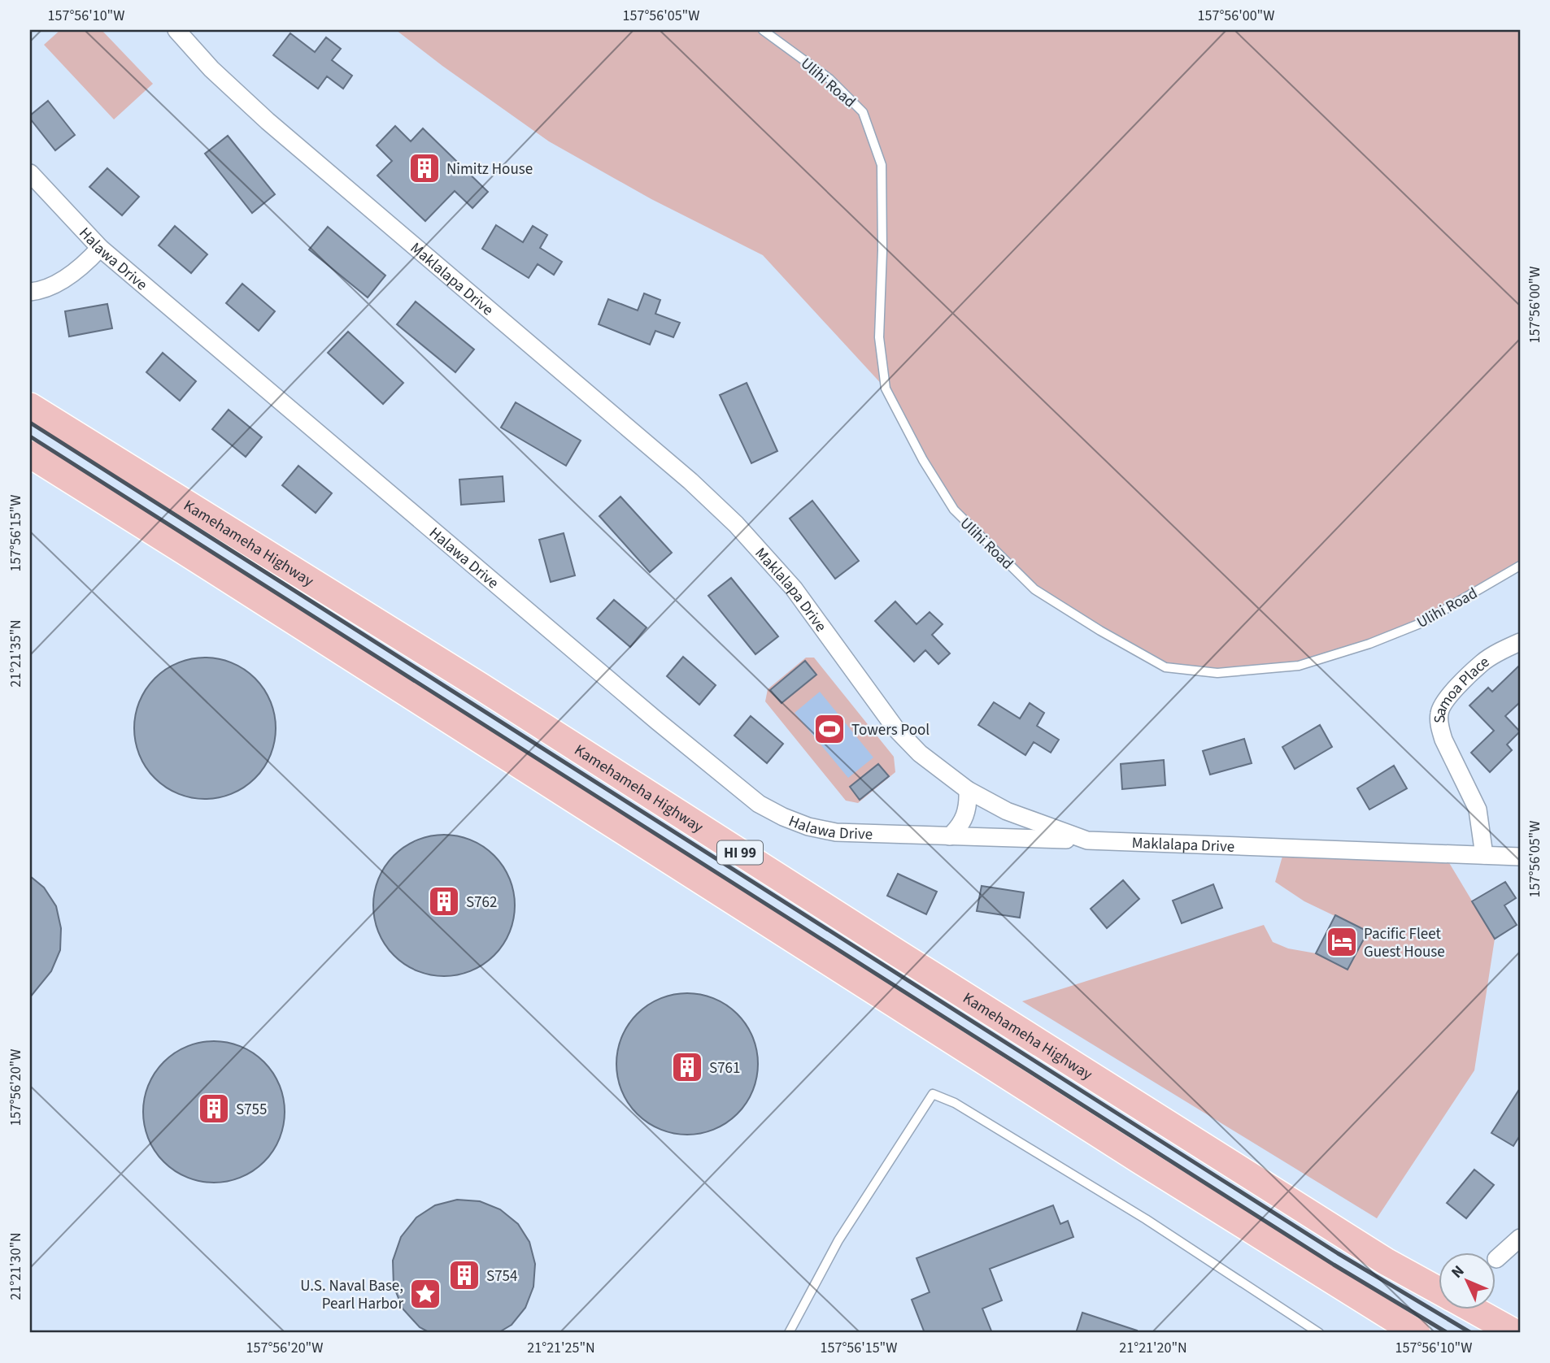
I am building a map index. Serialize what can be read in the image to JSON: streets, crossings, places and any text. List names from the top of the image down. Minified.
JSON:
{"streets":{"main road":["Kamehameha Highway","HI 99"],"street":["Halawa Drive","Maklalapa Drive","Samoa Place"],"lane":["Ulihi Road"]},"crossings":[["Halawa Drive","Maklalapa Drive"],["Maklalapa Drive","Samoa Place"]],"places":{"building":["Nimitz House","S762","S761","S755","S754"],"sports":["Towers Pool"],"hotel":["Pacific Fleet Guest House"],"place":["U.S. Naval Base, Pearl Harbor"]},"north":"top left","coordinates":["157°56'10\"W","157°56'05\"W","157°56'00\"W","157°56'15\"W","21°21'35\"N","157°56'20\"W","21°21'30\"N","21°21'25\"N","21°21'20\"N"]}
